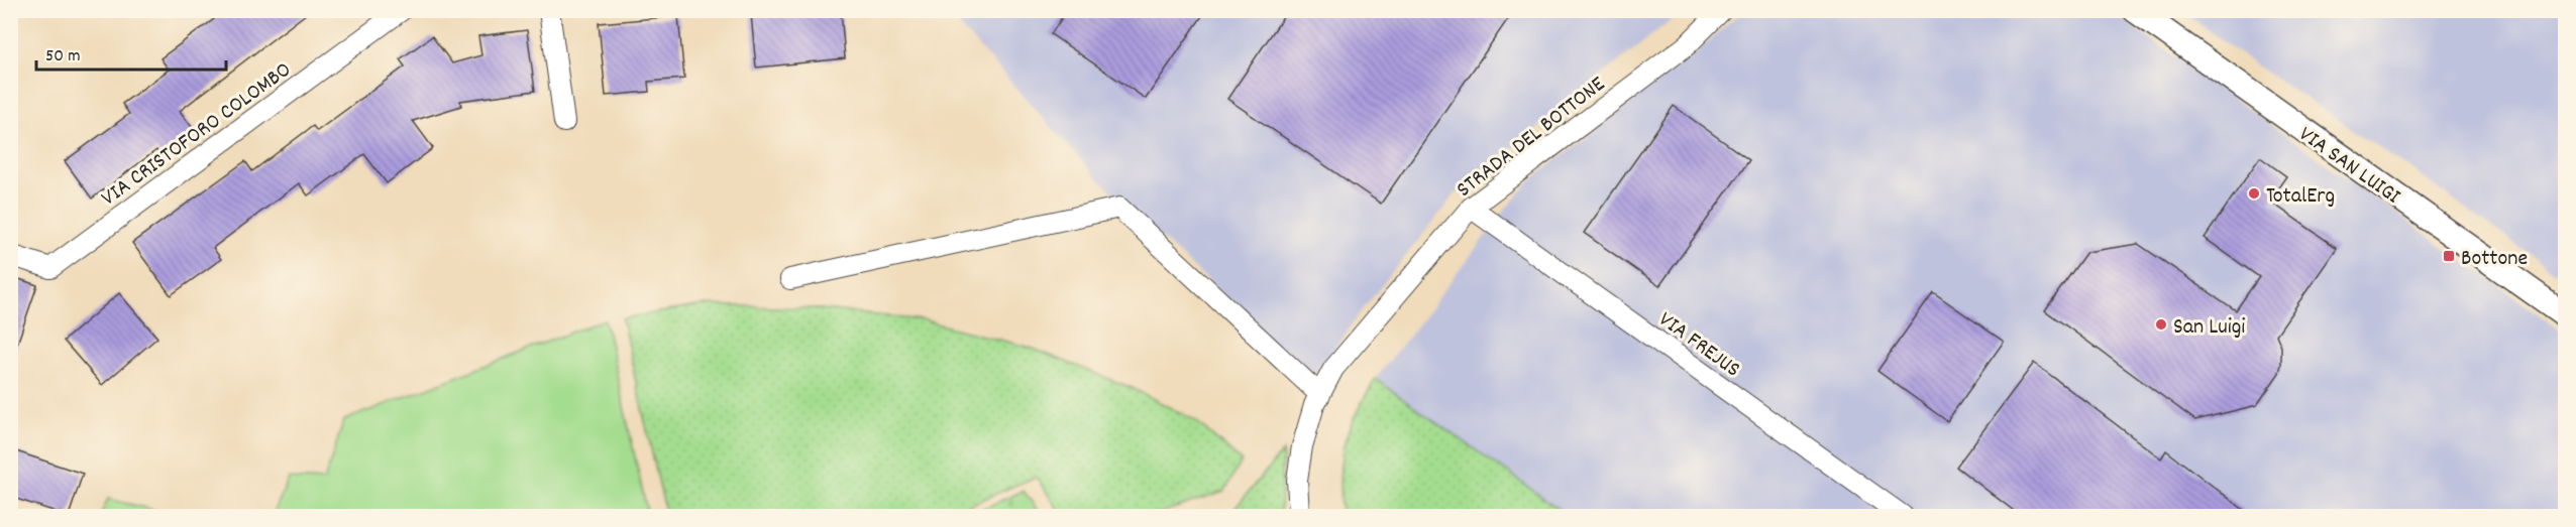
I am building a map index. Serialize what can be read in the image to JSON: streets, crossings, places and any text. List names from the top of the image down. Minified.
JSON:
{"streets":{"street":["VIA CRISTOFORO COLOMBO","STRADA DEL BOTTONE","VIA SAN LUIGI","VIA FREJUS"]},"crossings":[["STRADA DEL BOTTONE","VIA FREJUS"]],"places":{"other":["TotalErg","San Luigi"],"transit":["Bottone"]},"scale_bar":"50 m"}
